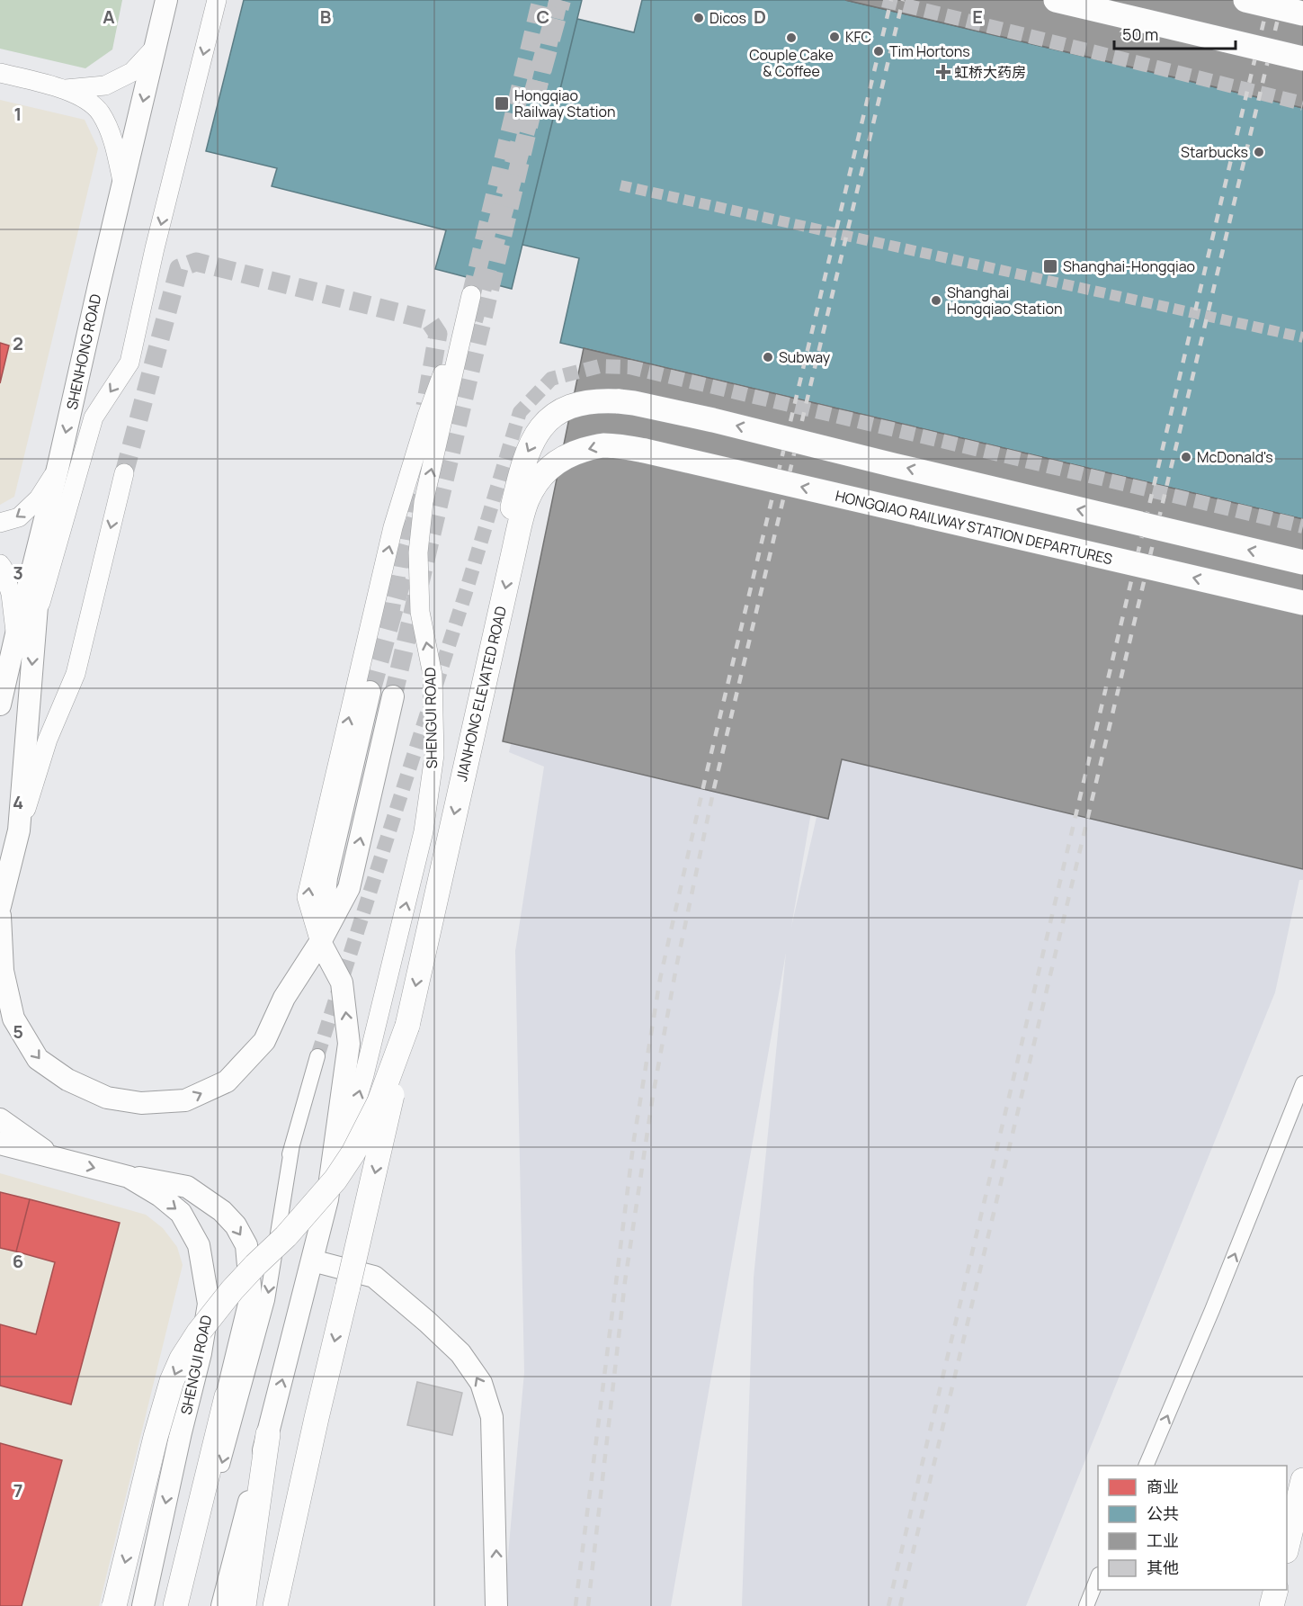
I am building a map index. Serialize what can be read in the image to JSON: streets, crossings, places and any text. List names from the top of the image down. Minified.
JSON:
{"streets":{"highway":["HONGQIAO RAILWAY STATION DEPARTURES","JIANHONG ELEVATED ROAD"],"main road":["SHENHONG ROAD","SHENGUI ROAD"]},"crossings":[["HONGQIAO RAILWAY STATION DEPARTURES","JIANHONG ELEVATED ROAD"]],"one_way":["SHENHONG ROAD","HONGQIAO RAILWAY STATION DEPARTURES","JIANHONG ELEVATED ROAD"],"places":{"other":["Dicos","KFC","Couple Cake & Coffee","Tim Hortons","Starbucks","Shanghai Hongqiao Station","Subway","McDonald's"],"health":["虹桥大药房"],"transit":["Hongqiao Railway Station","Shanghai-Hongqiao"]},"legend":["商业","公共","工业","其他"],"scale_bar":"50 m","grid":{"columns":["A","B","C","D","E"],"rows":["1","2","3","4","5","6","7"]}}
